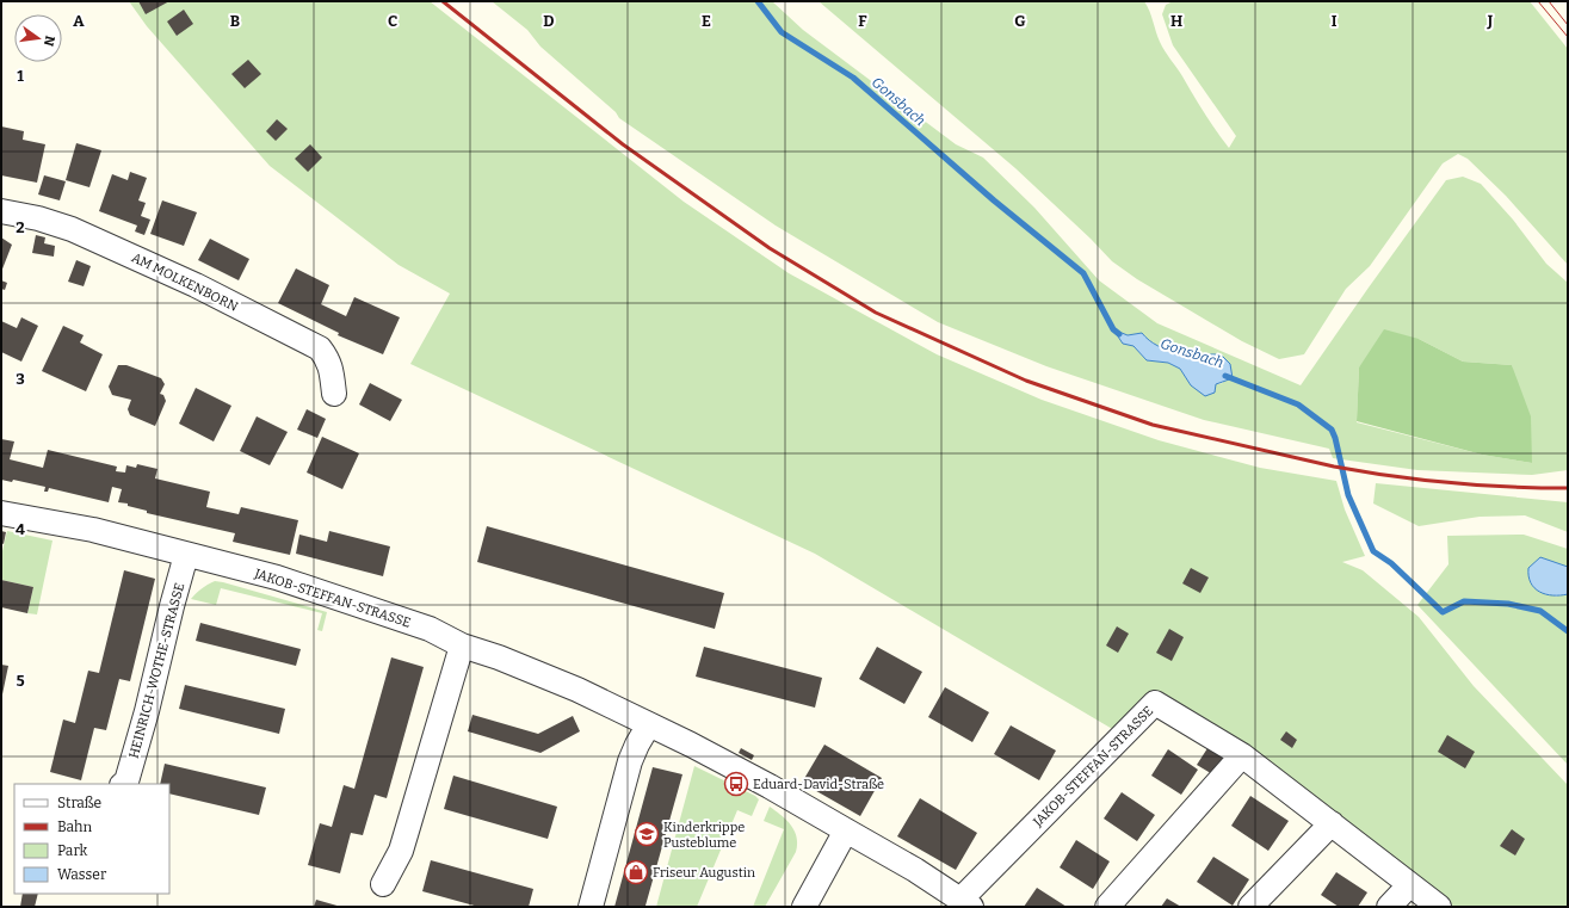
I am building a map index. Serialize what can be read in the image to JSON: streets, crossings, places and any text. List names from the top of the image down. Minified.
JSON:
{"streets":{"street":["AM MOLKENBORN","JAKOB-STEFFAN-STRASSE","HEINRICH-WOTHE-STRASSE"]},"crossings":[["JAKOB-STEFFAN-STRASSE","HEINRICH-WOTHE-STRASSE"]],"water":["Gonsbach"],"places":{"bus stop":["Eduard-David-Straße"],"school or university":["Kinderkrippe Pusteblume"],"shop":["Friseur Augustin"]},"legend":["Straße","Bahn","Park","Wasser"],"north":"right","grid":{"columns":["A","B","C","D","E","F","G","H","I","J"],"rows":["1","2","3","4","5"]}}
